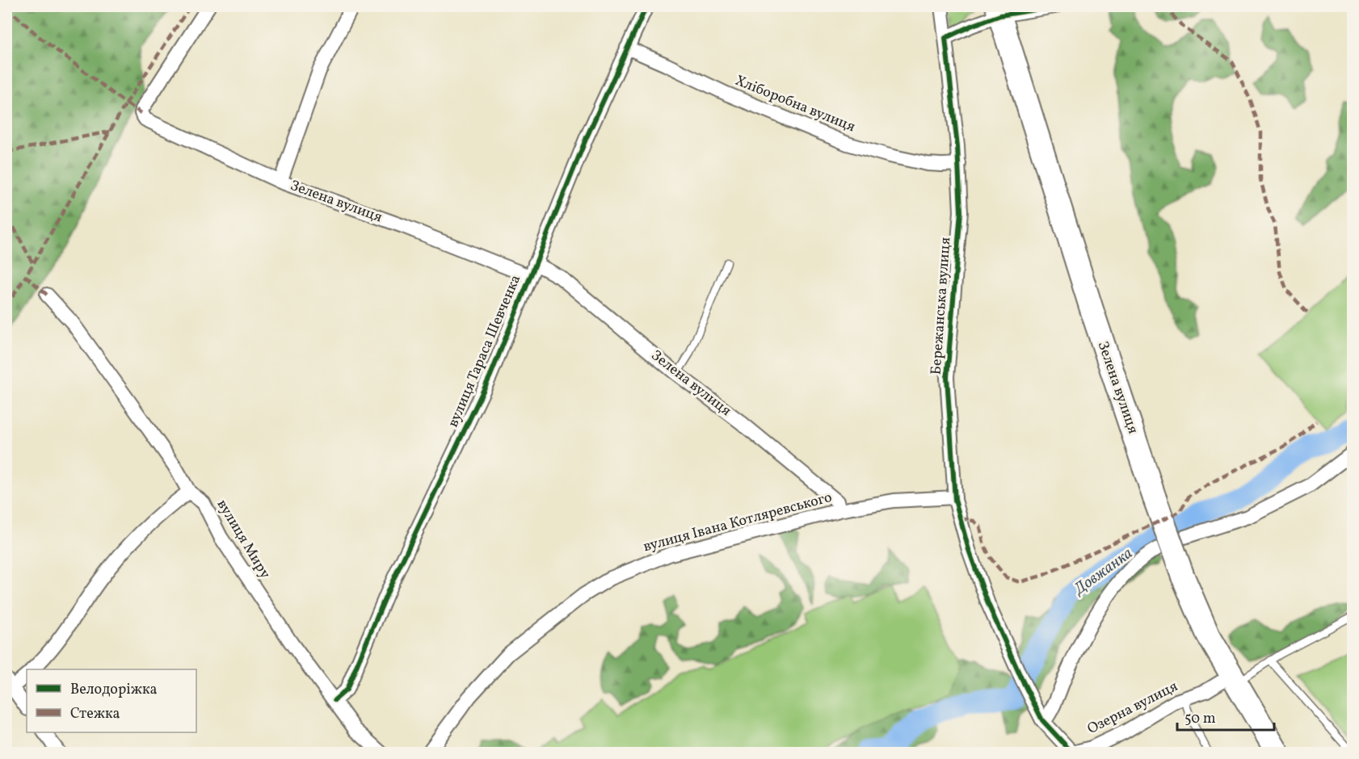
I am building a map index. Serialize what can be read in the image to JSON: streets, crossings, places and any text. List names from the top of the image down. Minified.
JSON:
{"streets":{"highway":["Зелена вулиця"],"street":["Хліборобна вулиця","Бережанська вулиця","вулиця Тараса Шевченка","вулиця Івана Котляревського","вулиця Миру","Озерна вулиця"]},"crossings":[["Хліборобна вулиця","Бережанська вулиця"],["Хліборобна вулиця","вулиця Тараса Шевченка"],["Зелена вулиця","вулиця Тараса Шевченка"],["Зелена вулиця","вулиця Івана Котляревського"],["Зелена вулиця","Озерна вулиця"],["Бережанська вулиця","вулиця Івана Котляревського"],["Бережанська вулиця","Озерна вулиця"],["вулиця Тараса Шевченка","вулиця Миру"]],"water":["Довжанка"],"legend":["Велодоріжка","Стежка"],"scale_bar":"50 m"}
